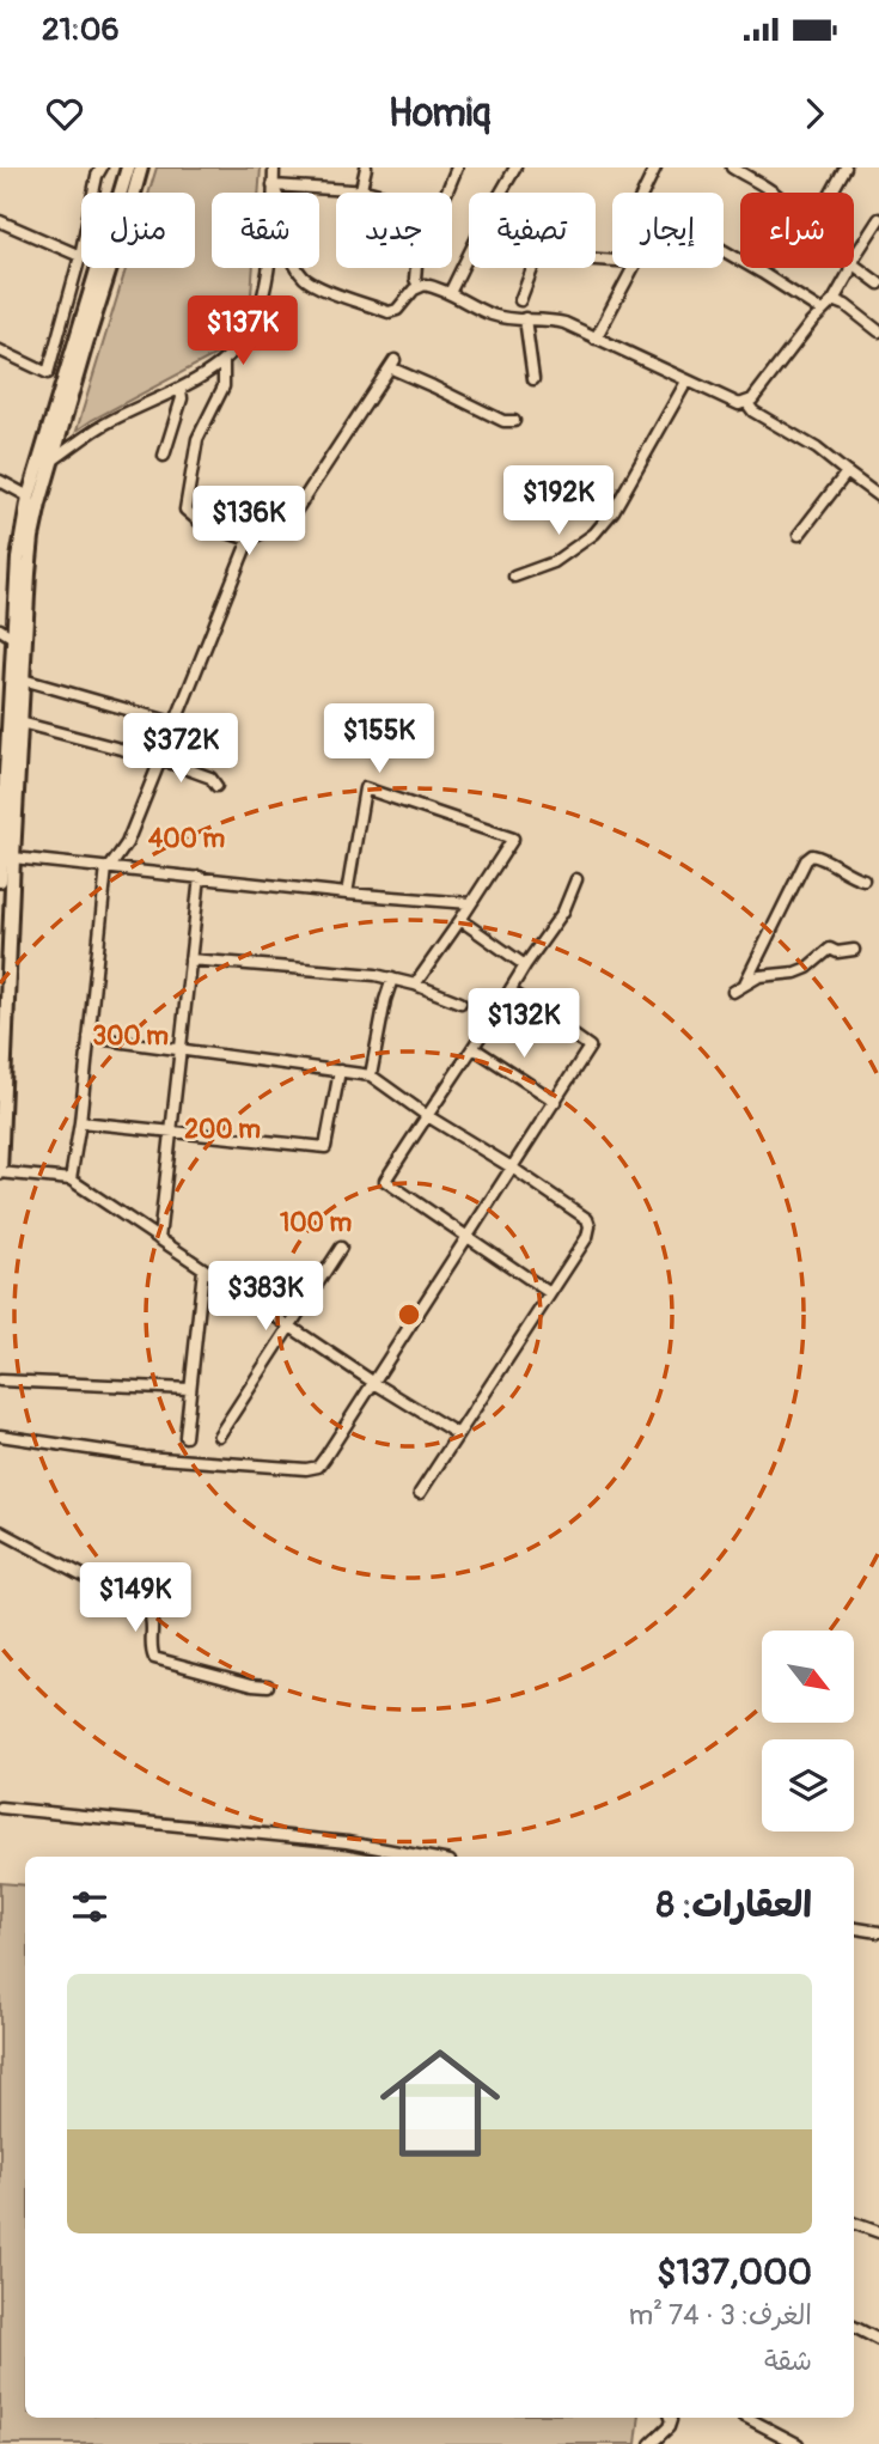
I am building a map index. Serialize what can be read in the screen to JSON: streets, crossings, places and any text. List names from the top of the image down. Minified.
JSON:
{"north":"bottom right","page":{"status":"21:06","header":"Homiq","chip":["شراء","إيجار","تصفية","جديد","شقة","منزل"],"price":["$137K","$192K","$136K","$155K","$372K","$132K","$383K","$149K"],"heading":"العقارات: 8","list":[{"name":"$137,000","note":"الغرف: 3 · 74 m² · شقة"}]},"rings":["400 m","300 m","200 m","100 m"]}
